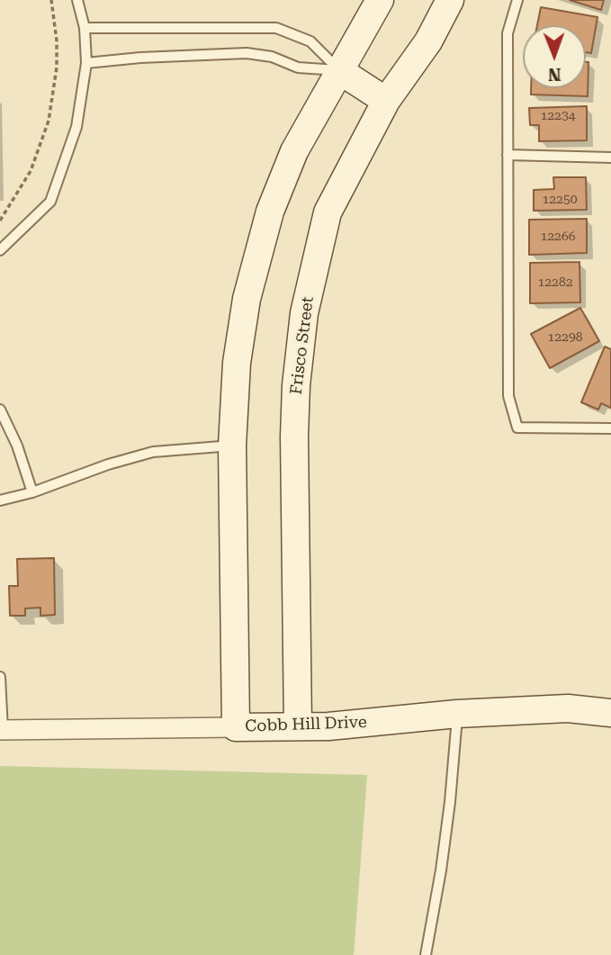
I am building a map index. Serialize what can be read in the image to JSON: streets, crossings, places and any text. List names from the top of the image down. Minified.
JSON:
{"streets":{"street":["Frisco Street","Cobb Hill Drive"]},"crossings":[["Frisco Street","Cobb Hill Drive"]],"house_numbers":["12234","12250","12266","12282","12298"],"north":"bottom"}
